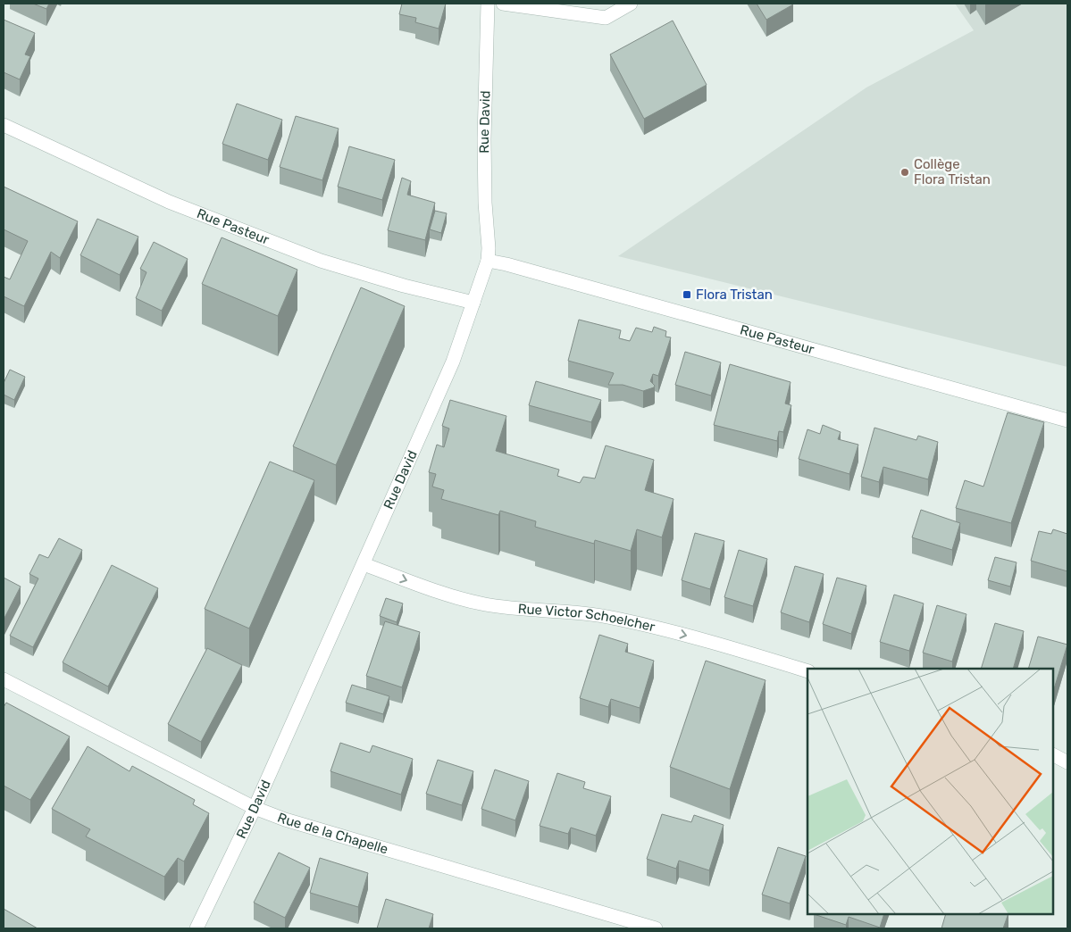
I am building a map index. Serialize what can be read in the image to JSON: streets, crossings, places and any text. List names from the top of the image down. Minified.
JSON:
{"streets":{"street":["Rue David","Rue Pasteur","Rue Victor Schoelcher","Rue de la Chapelle"]},"crossings":[["Rue David","Rue Pasteur"],["Rue David","Rue Victor Schoelcher"],["Rue David","Rue de la Chapelle"]],"one_way":["Rue Victor Schoelcher"],"places":{"other":["Collège Flora Tristan"],"transit":["Flora Tristan"]}}
